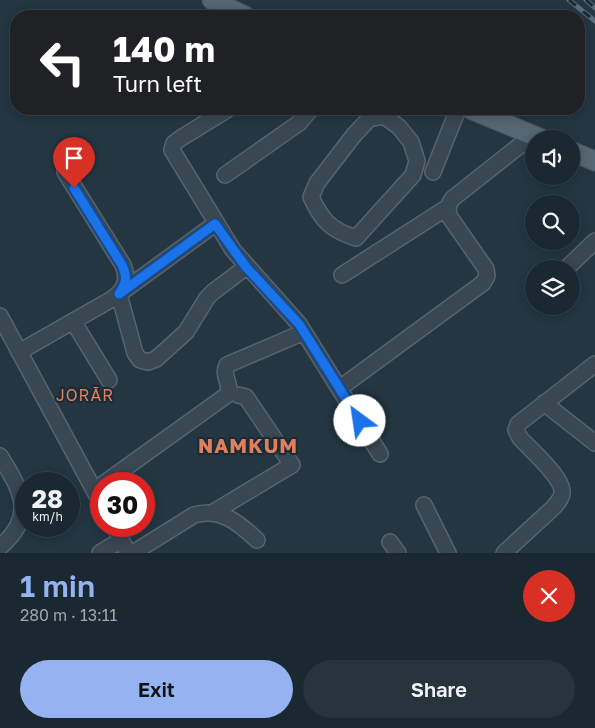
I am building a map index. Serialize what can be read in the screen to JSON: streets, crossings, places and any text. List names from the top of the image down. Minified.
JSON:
{"districts":["JORĀR","NAMKUM"],"page":{"turn":["140 m","Turn left"],"speed":"28 km/h","limit":"30","heading":["1 min","280 m · 13:11"],"buttons":["Exit","Share"]}}
